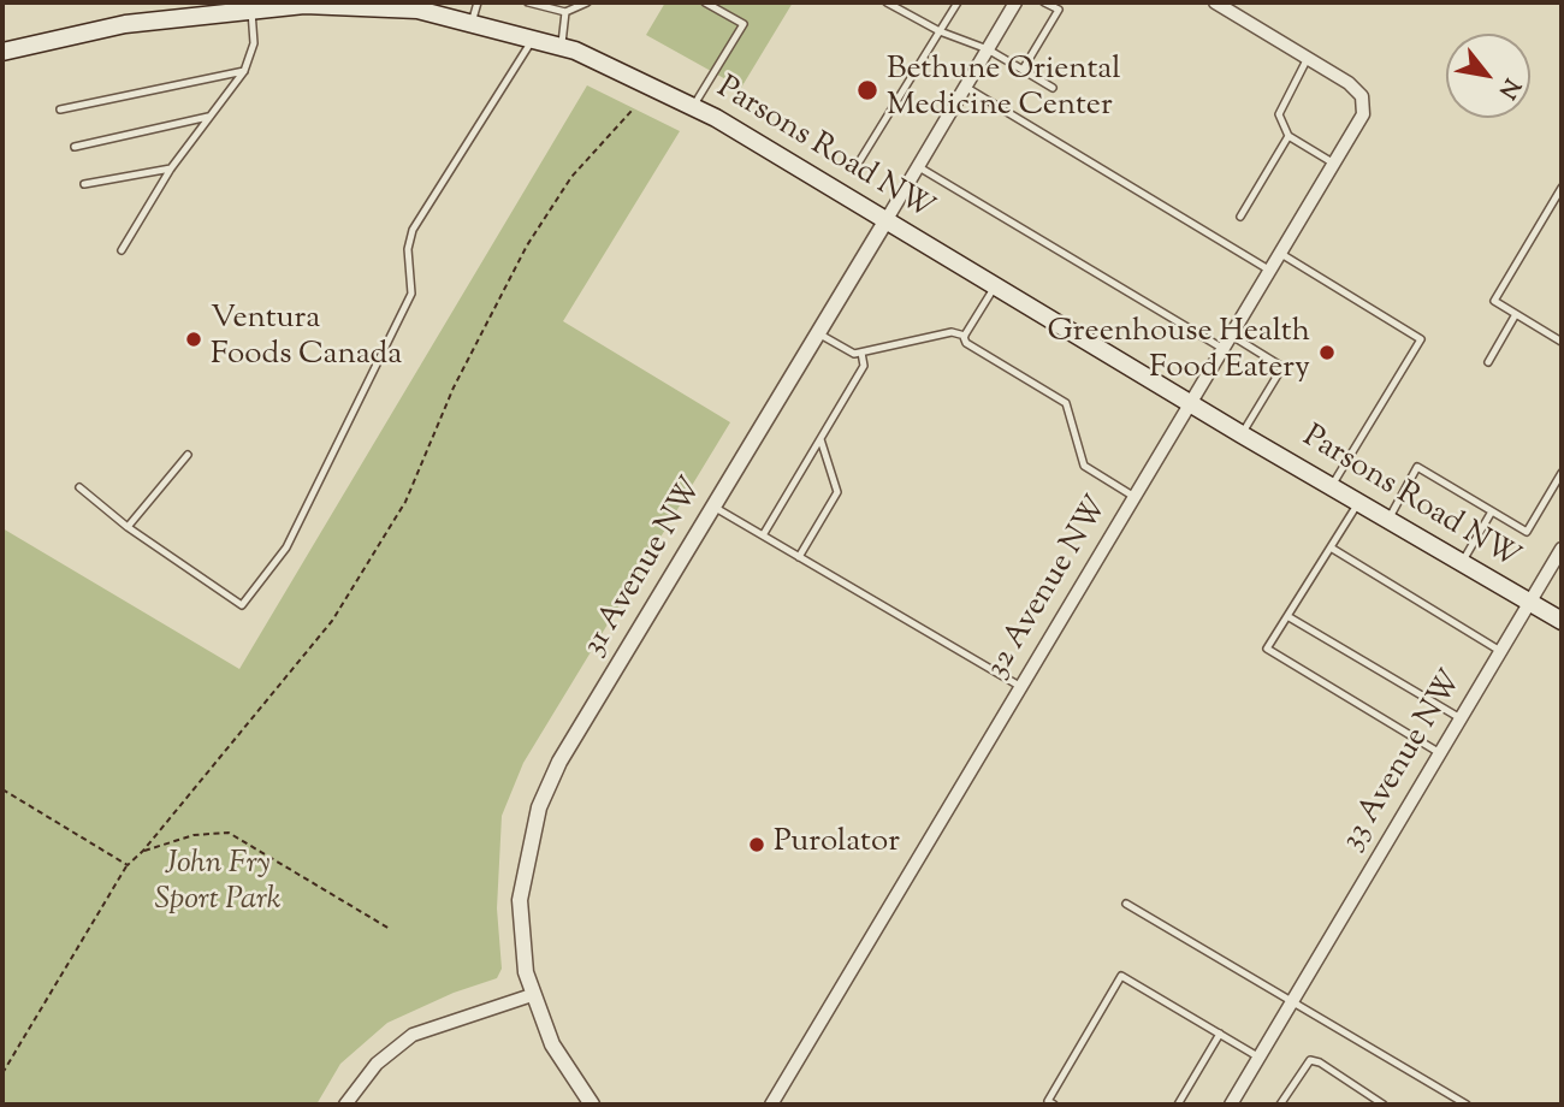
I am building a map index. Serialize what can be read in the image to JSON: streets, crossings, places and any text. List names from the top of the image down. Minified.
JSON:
{"streets":{"main road":["Parsons Road NW"],"street":["31 Avenue NW","32 Avenue NW","33 Avenue NW"]},"crossings":[["Parsons Road NW","31 Avenue NW"],["Parsons Road NW","32 Avenue NW"],["Parsons Road NW","33 Avenue NW"]],"parks":["John Fry Sport Park"],"places":["Bethune Oriental Medicine Center","Ventura Foods Canada","Greenhouse Health Food Eatery","Purolator"],"north":"bottom right"}
